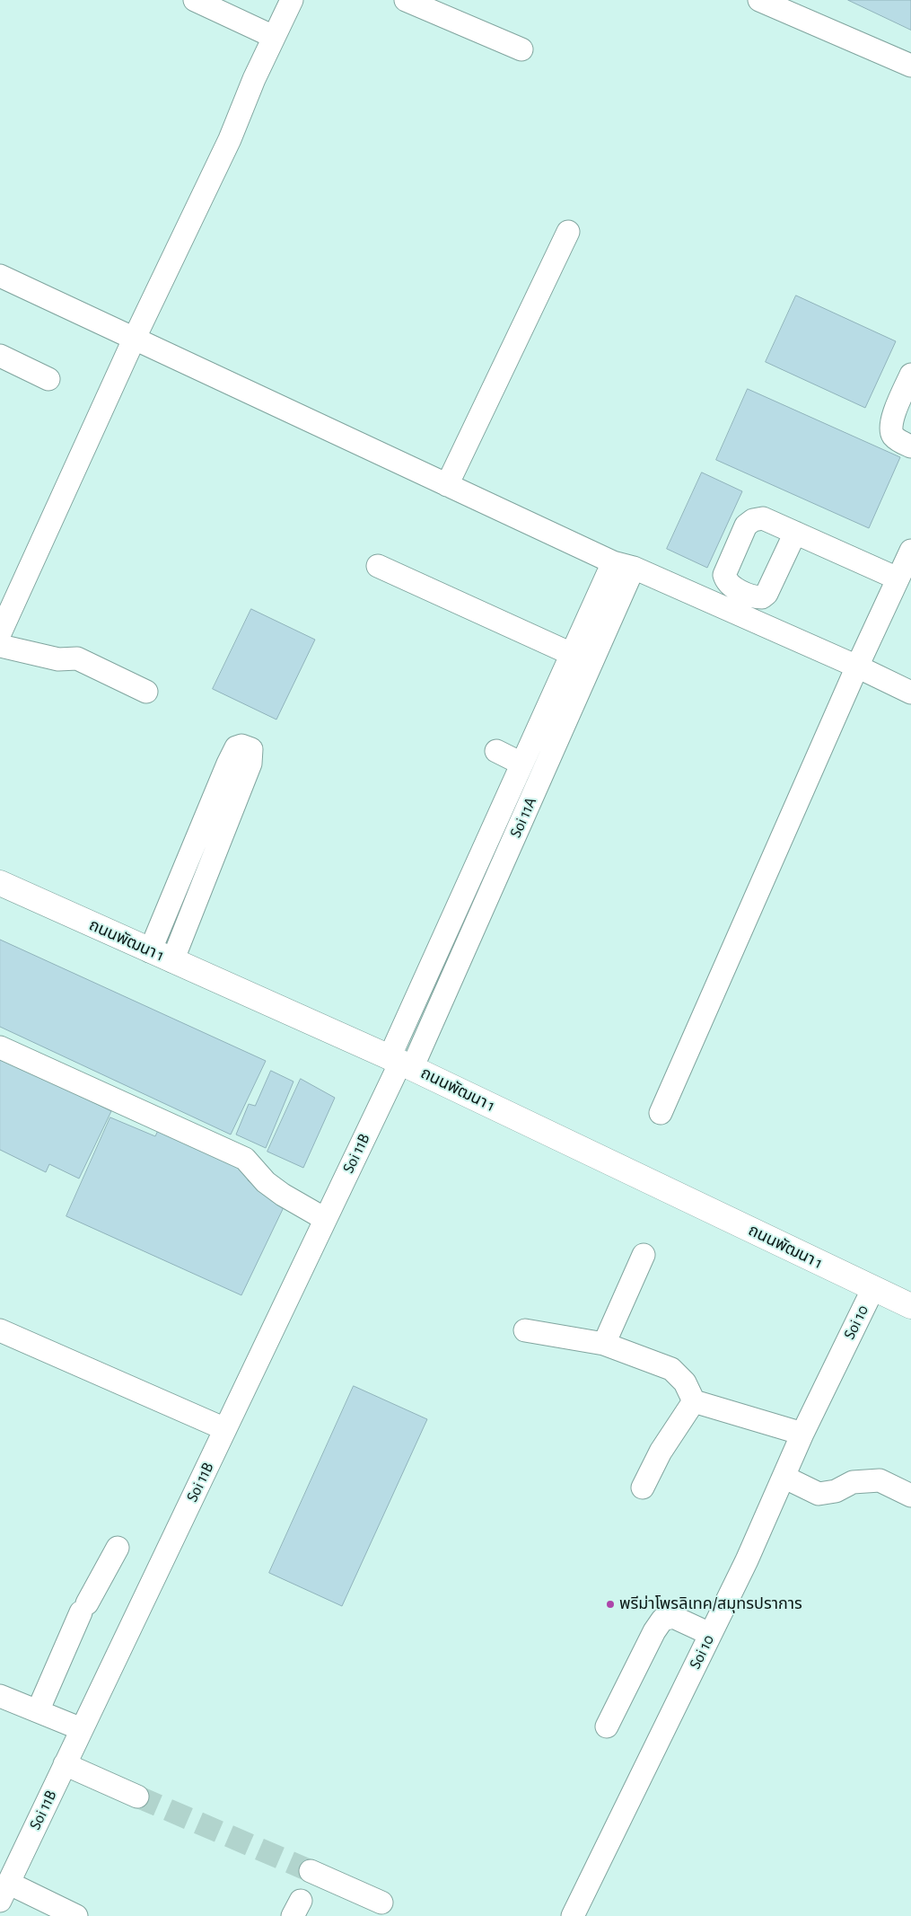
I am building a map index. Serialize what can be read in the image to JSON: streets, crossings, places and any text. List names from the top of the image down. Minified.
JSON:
{"streets":{"main road":["ถนนพัฒนา 1"],"street":["Soi 11A","Soi 11B","Soi 10"]},"crossings":[["Soi 11A","ถนนพัฒนา 1"],["Soi 11A","Soi 11B"],["ถนนพัฒนา 1","Soi 11B"],["ถนนพัฒนา 1","Soi 10"]],"places":["พรีม่าโพรลิเทค/สมุทรปราการ"]}
